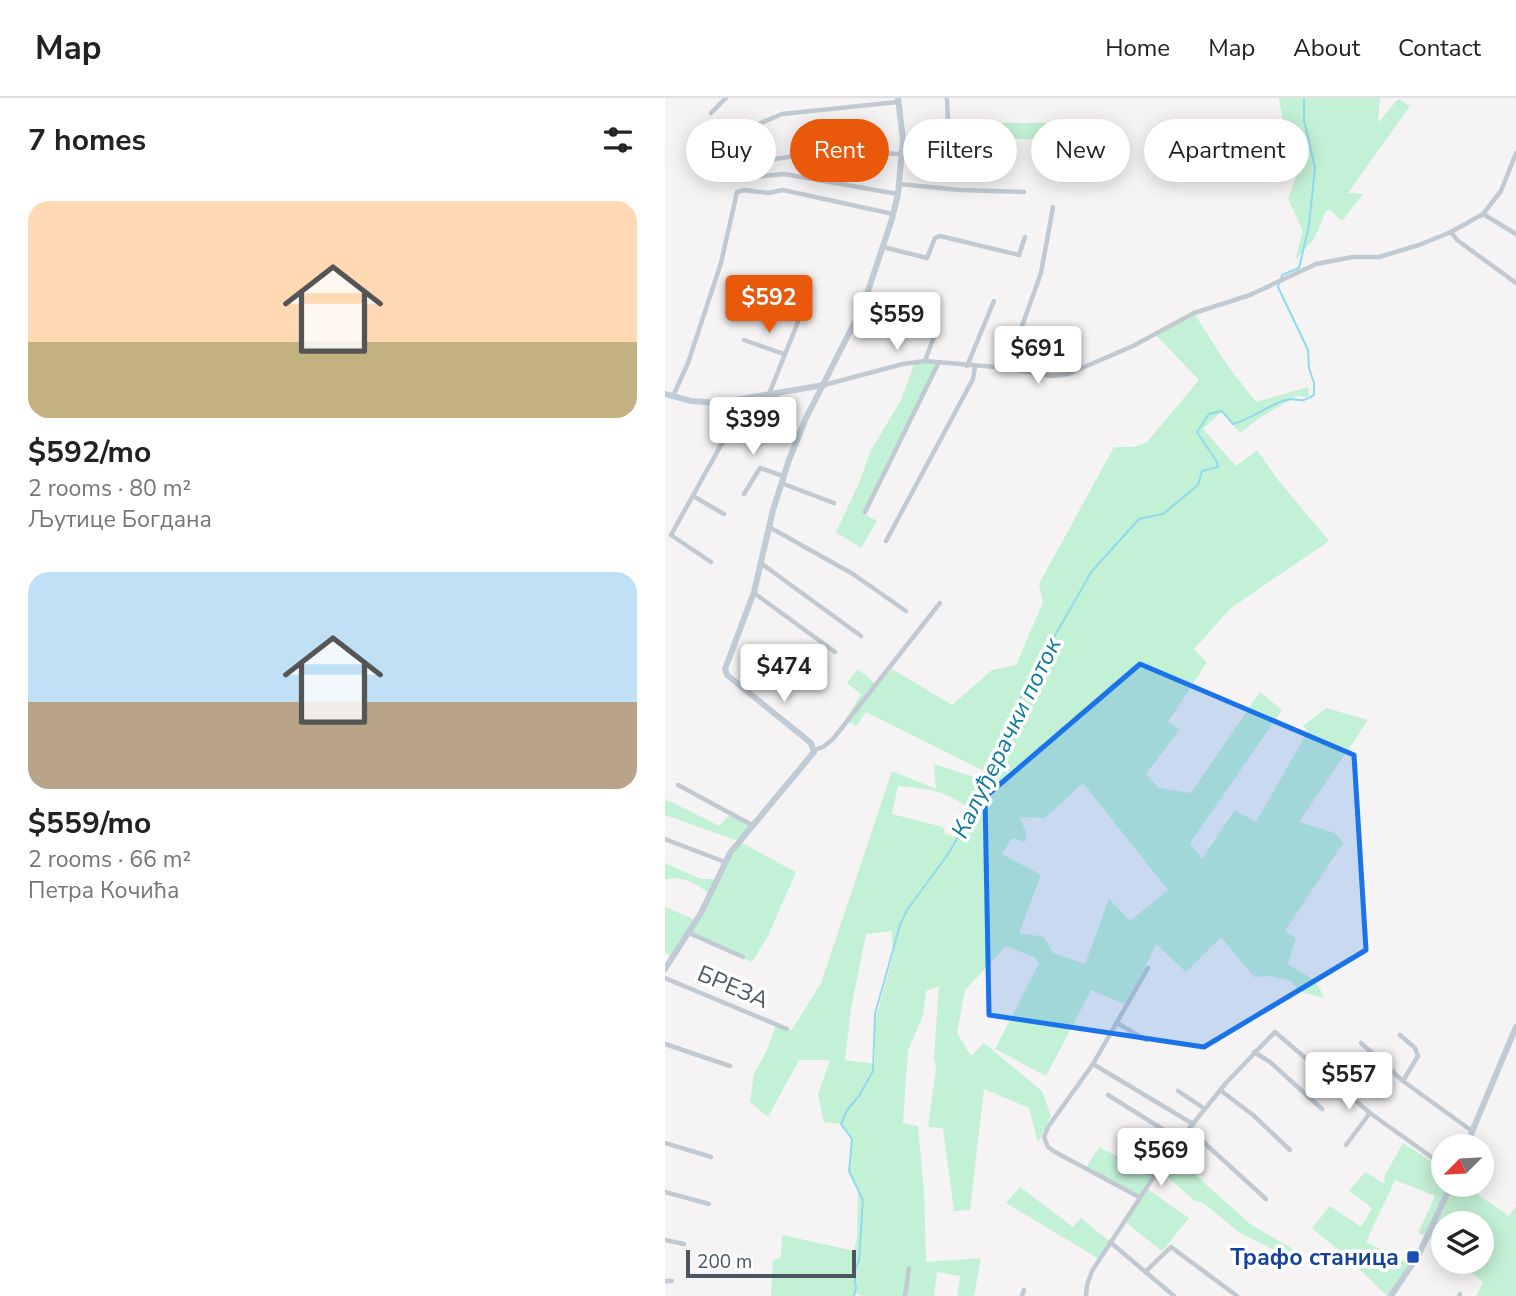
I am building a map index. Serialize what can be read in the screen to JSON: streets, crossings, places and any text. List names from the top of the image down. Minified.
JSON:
{"streets":{"street":["БРЕЗА"]},"water":["Калуђерачки поток"],"places":{"transit":["Трафо станица"]},"scale_bar":"200 m","north":"bottom left","page":{"header":"Map","nav":["Home","Map","About","Contact"],"heading":"7 homes","chip":["Buy","Rent","Filters","New","Apartment"],"list":[{"name":"$592/mo","note":"2 rooms · 80 m² · Љутице Богдана"},{"name":"$559/mo","note":"2 rooms · 66 m² · Петра Кочића"}],"price":["$592","$559","$691","$399","$474","$557","$569"],"scale":"200 m"}}
